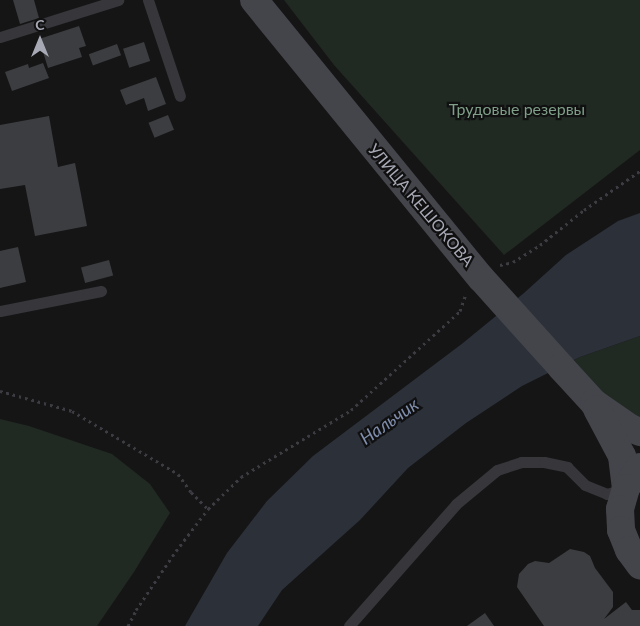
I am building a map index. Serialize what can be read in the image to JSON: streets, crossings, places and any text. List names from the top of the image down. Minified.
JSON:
{"streets":{"main road":["УЛИЦА КЕШОКОВА"]},"water":["Нальчик"],"parks":["Трудовые резервы"],"north":"top"}
